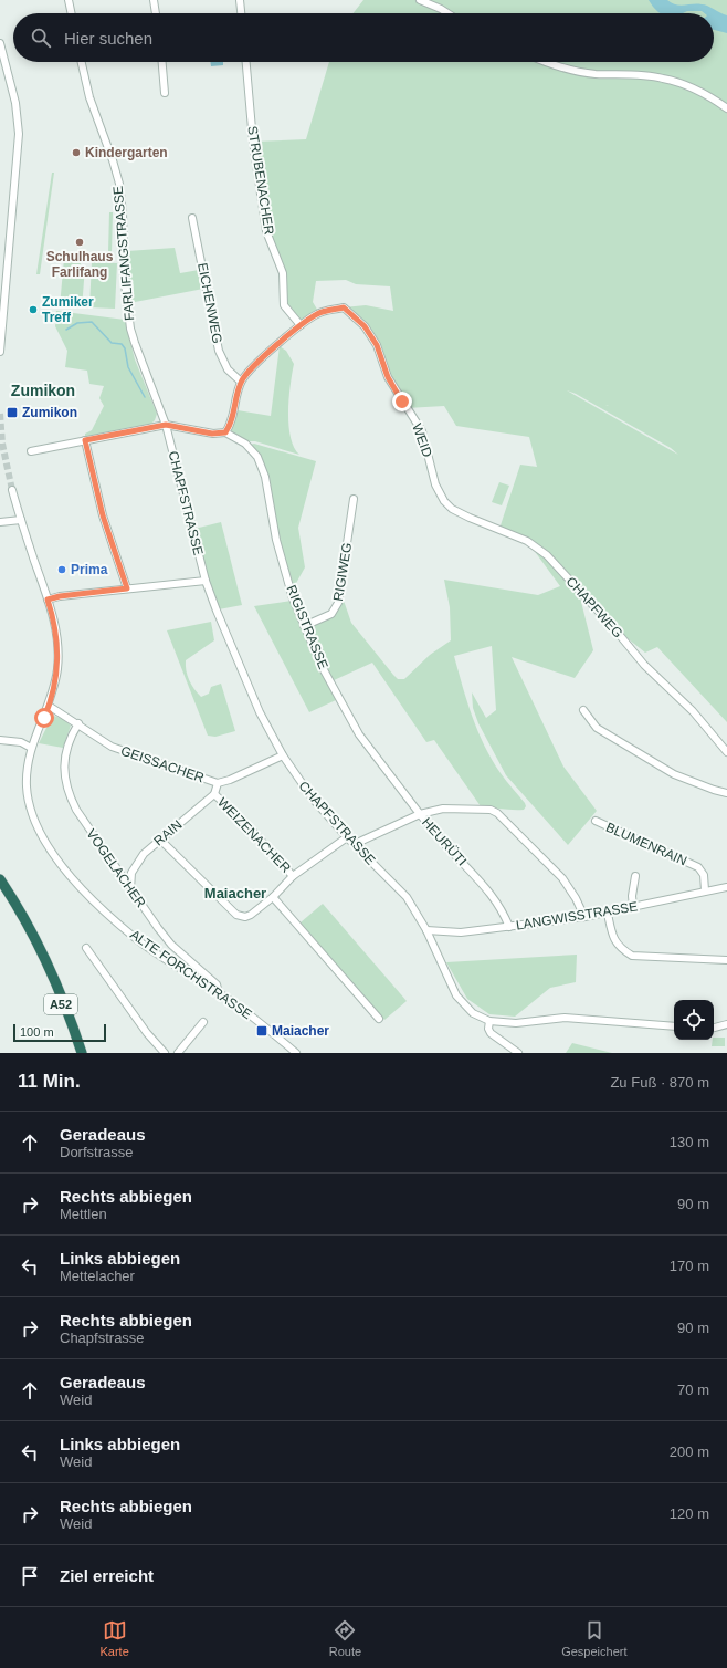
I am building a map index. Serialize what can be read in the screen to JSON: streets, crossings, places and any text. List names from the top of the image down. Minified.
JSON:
{"streets":{"highway":["A52"],"street":["STRUBENACHER","FARLIFANGSTRASSE","EICHENWEG","WEID","CHAPFSTRASSE","RIGIWEG","CHAPFWEG","RIGISTRASSE","GEISSACHER","RAIN","WEIZENACHER","HEURÜTI","BLUMENRAIN","VOGELACHER","LANGWISSTRASSE","ALTE FORCHSTRASSE"]},"crossings":[["STRUBENACHER","WEID"],["FARLIFANGSTRASSE","CHAPFSTRASSE"],["EICHENWEG","WEID"],["WEID","CHAPFWEG"],["WEID","RIGISTRASSE"],["CHAPFSTRASSE","GEISSACHER"],["CHAPFSTRASSE","HEURÜTI"],["CHAPFSTRASSE","LANGWISSTRASSE"],["RIGIWEG","RIGISTRASSE"],["RIGISTRASSE","HEURÜTI"],["GEISSACHER","VOGELACHER"],["GEISSACHER","ALTE FORCHSTRASSE"],["RAIN","WEIZENACHER"],["RAIN","VOGELACHER"],["HEURÜTI","LANGWISSTRASSE"],["BLUMENRAIN","LANGWISSTRASSE"],["VOGELACHER","ALTE FORCHSTRASSE"]],"districts":["Zumikon","Maiacher"],"places":{"other":["Kindergarten","Schulhaus Farlifang","Zumiker Treff","Prima"],"transit":["Zumikon","Maiacher"]},"scale_bar":"100 m","page":{"search":"Hier suchen","scale":"100 m","heading":["11 Min.","Zu Fuß · 870 m"],"list":[["Geradeaus","Dorfstrasse","130 m"],["Rechts abbiegen","Mettlen","90 m"],["Links abbiegen","Mettelacher","170 m"],["Rechts abbiegen","Chapfstrasse","90 m"],["Geradeaus","Weid","70 m"],["Links abbiegen","Weid","200 m"],["Rechts abbiegen","Weid","120 m"],"Ziel erreicht"],"nav":["Karte","Route","Gespeichert"]}}
